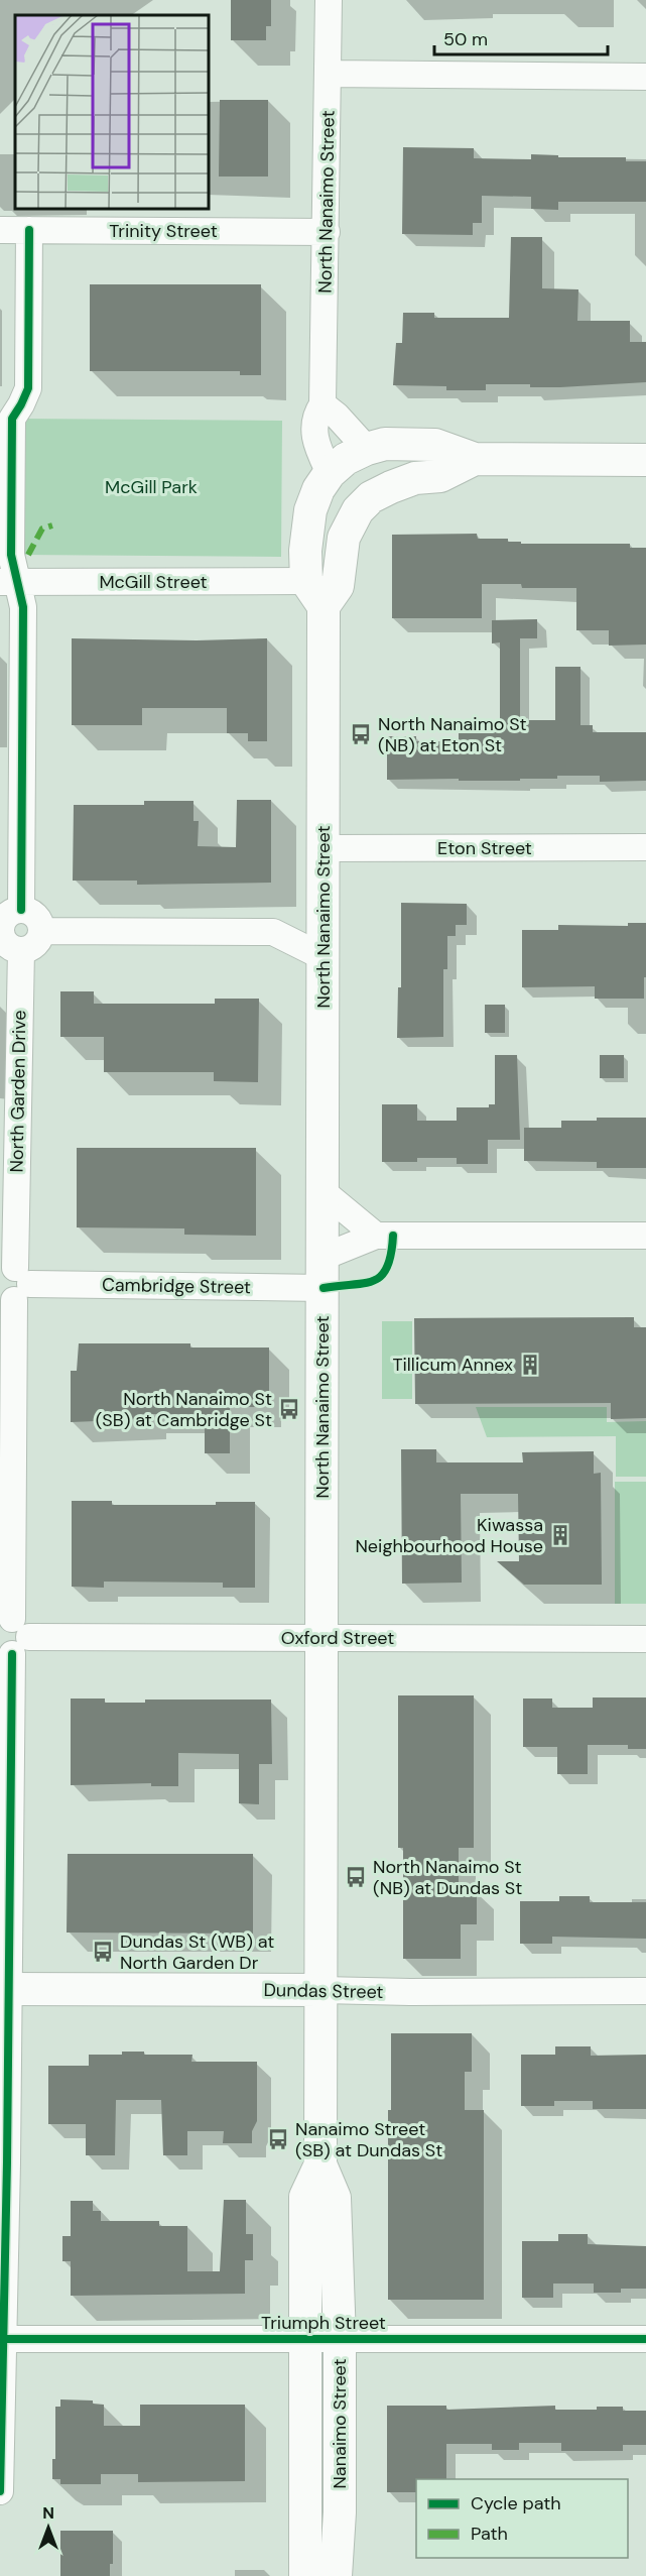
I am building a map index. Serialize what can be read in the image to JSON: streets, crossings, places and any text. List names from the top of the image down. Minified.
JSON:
{"streets":{"main road":["North Nanaimo Street","Dundas Street","Nanaimo Street"],"street":["Trinity Street","McGill Street","Eton Street","North Garden Drive","Cambridge Street","Oxford Street","Triumph Street"]},"crossings":[["North Nanaimo Street","Trinity Street"],["North Nanaimo Street","McGill Street"],["North Nanaimo Street","Eton Street"],["North Nanaimo Street","Cambridge Street"],["North Nanaimo Street","Oxford Street"],["North Nanaimo Street","Dundas Street"],["North Nanaimo Street","Nanaimo Street"],["North Garden Drive","Cambridge Street"],["North Garden Drive","Oxford Street"],["North Garden Drive","Dundas Street"],["North Garden Drive","Triumph Street"],["Dundas Street","Nanaimo Street"],["Triumph Street","Nanaimo Street"]],"parks":["McGill Park"],"places":{"bus stop":["North Nanaimo St (NB) at Eton St","North Nanaimo St (SB) at Cambridge St","North Nanaimo St (NB) at Dundas St","Dundas St (WB) at North Garden Dr","Nanaimo Street (SB) at Dundas St"],"building":["Tillicum Annex","Kiwassa Neighbourhood House"]},"legend":["Cycle path","Path"],"scale_bar":"50 m","north":"top"}
